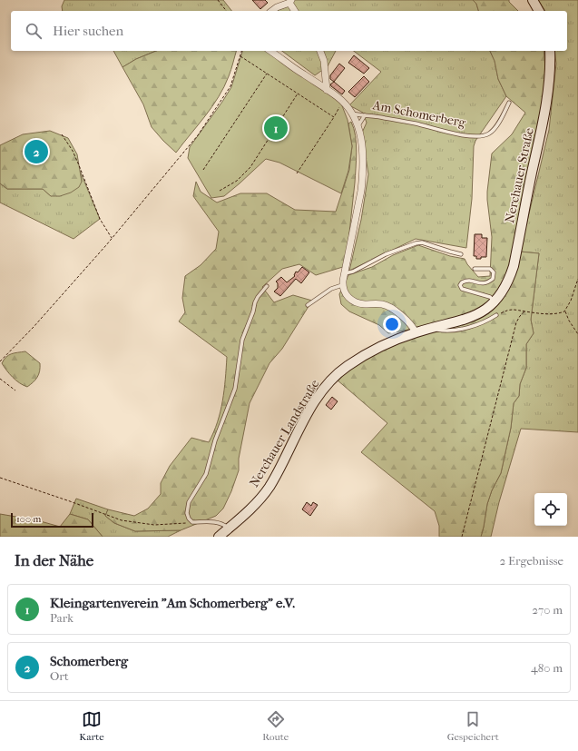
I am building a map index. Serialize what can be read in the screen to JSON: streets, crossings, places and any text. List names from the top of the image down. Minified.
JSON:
{"streets":{"main road":["Nerchauer Straße","Nerchauer Landstraße"],"street":["Am Schomerberg"]},"crossings":[["Nerchauer Straße","Nerchauer Landstraße"]],"scale_bar":"100 m","page":{"search":"Hier suchen","pins":["1","2"],"scale":"100 m","heading":["In der Nähe","2 Ergebnisse"],"list":[{"mark":"1","name":"Kleingartenverein \"Am Schomerberg\" e.V.","note":"Park","value":"270 m"},{"mark":"2","name":"Schomerberg","note":"Ort","value":"480 m"}],"nav":["Karte","Route","Gespeichert"]}}
